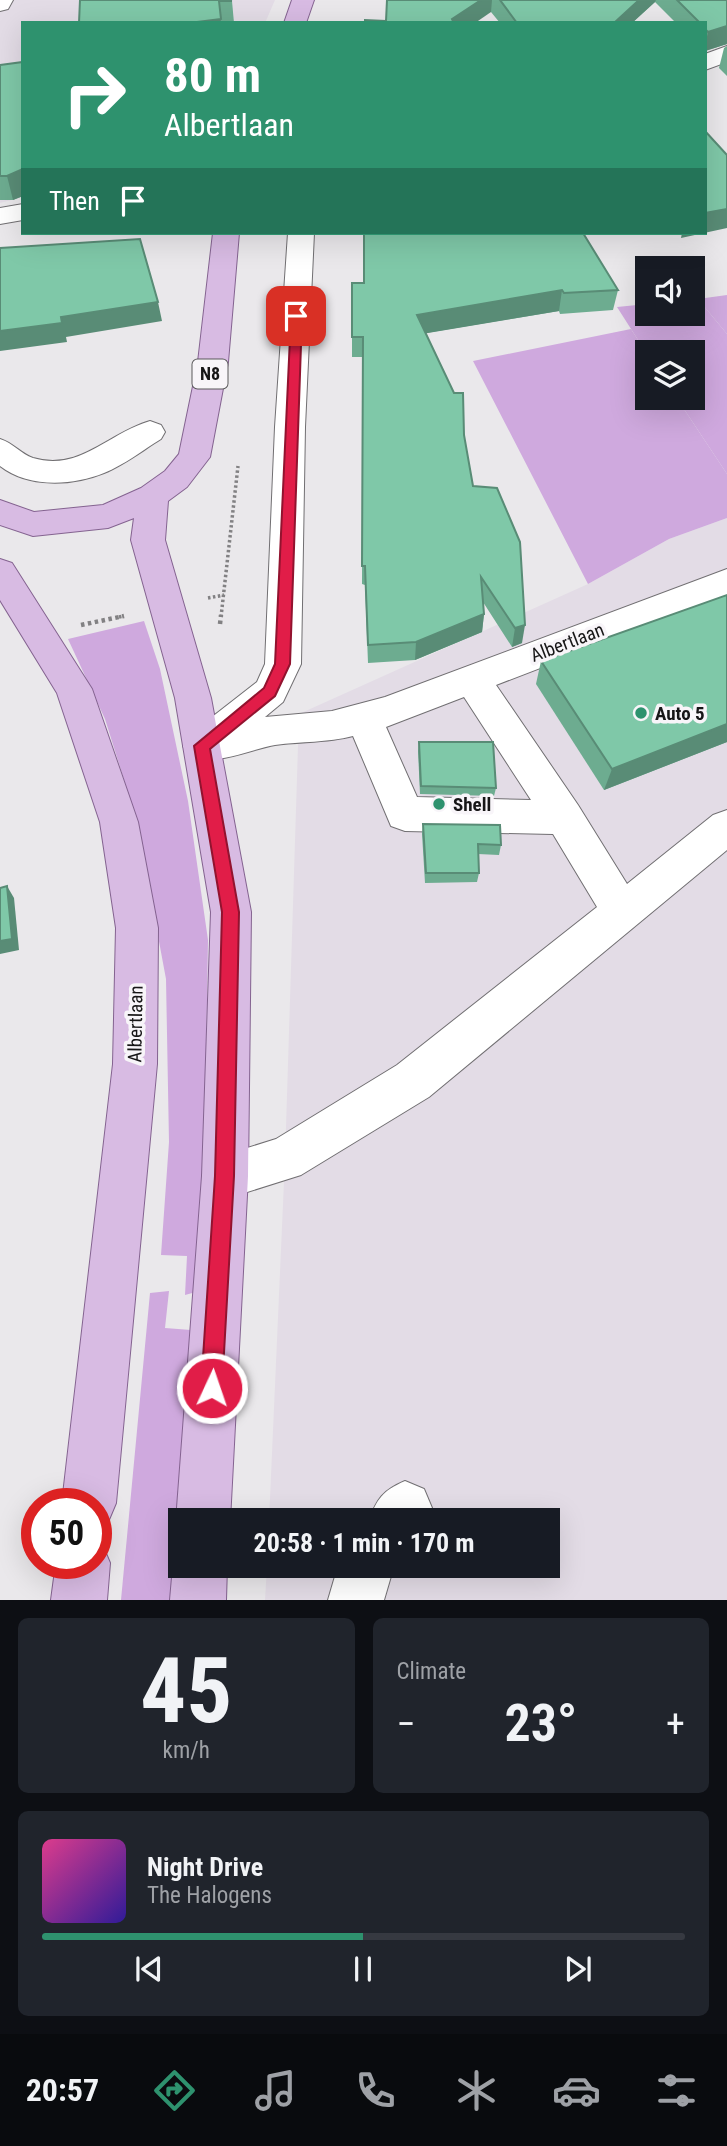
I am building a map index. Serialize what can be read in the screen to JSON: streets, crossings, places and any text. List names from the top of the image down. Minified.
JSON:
{"streets":{"main road":["N8","Albertlaan"]},"places":["Auto 5","Shell"],"page":{"turn":["80 m","Albertlaan"],"then":"Then","limit":"50","trip":"20:58 · 1 min · 170 m","tile":[["45","km/h"],"Climate"],"heat":["−","23°","+"],"song":["Night Drive","The Halogens"],"tabs":"20:57"}}
